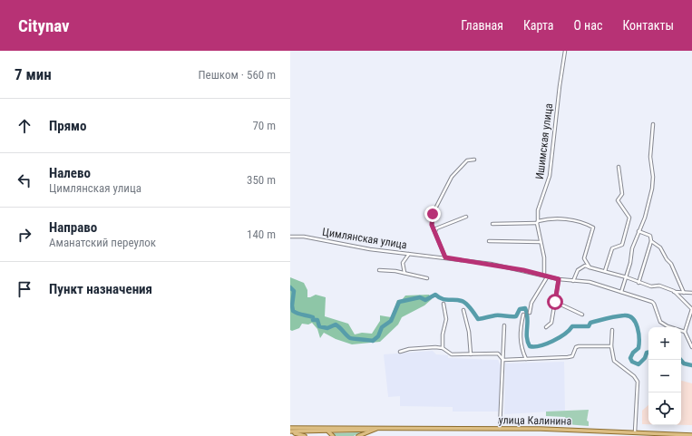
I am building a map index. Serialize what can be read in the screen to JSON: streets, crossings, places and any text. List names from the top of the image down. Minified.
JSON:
{"streets":{"main road":["улица Калинина"],"street":["Ишимская улица","Цимлянская улица"]},"crossings":[["Ишимская улица","Цимлянская улица"]],"page":{"header":"Citynav","nav":["Главная","Карта","О нас","Контакты"],"heading":["7 мин","Пешком · 560 m"],"list":[["Прямо","70 m"],["Налево","Цимлянская улица","350 m"],["Направо","Аманатский переулок","140 m"],"Пункт назначения"],"map_buttons":["+","−"]}}
